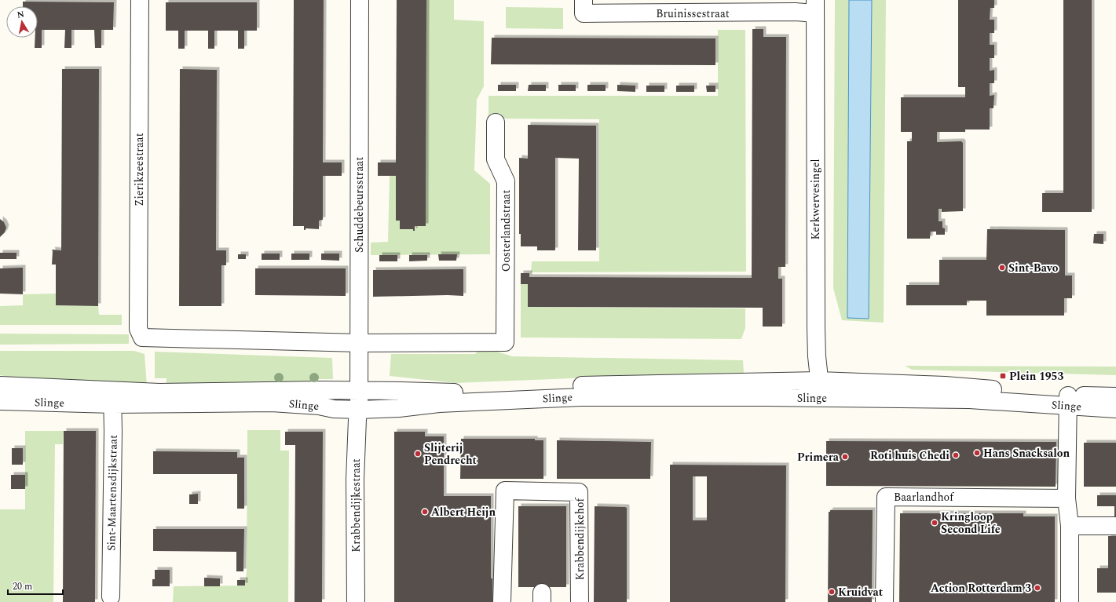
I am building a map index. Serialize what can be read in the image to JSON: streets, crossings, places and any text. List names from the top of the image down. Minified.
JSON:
{"streets":{"street":["Bruinissestraat","Zierikzeestraat","Kerkwervesingel","Schuddebeursstraat","Oosterlandstraat","Slinge","Sint-Maartensdijkstraat","Baarlandhof","Krabbendijkestraat","Krabbendijkehof"]},"crossings":[["Bruinissestraat","Kerkwervesingel"],["Zierikzeestraat","Schuddebeursstraat"],["Zierikzeestraat","Oosterlandstraat"],["Kerkwervesingel","Slinge"],["Schuddebeursstraat","Oosterlandstraat"],["Schuddebeursstraat","Slinge"],["Schuddebeursstraat","Krabbendijkestraat"],["Slinge","Sint-Maartensdijkstraat"],["Slinge","Krabbendijkestraat"]],"places":{"other":["Sint-Bavo","Hans Snacksalon","Slijterij Pendrecht","Roti huis Chedi","Primera","Albert Heijn","Kringloop Second Life","Action Rotterdam 3","Kruidvat"],"transit":["Plein 1953"]},"scale_bar":"20 m","north":"top"}
